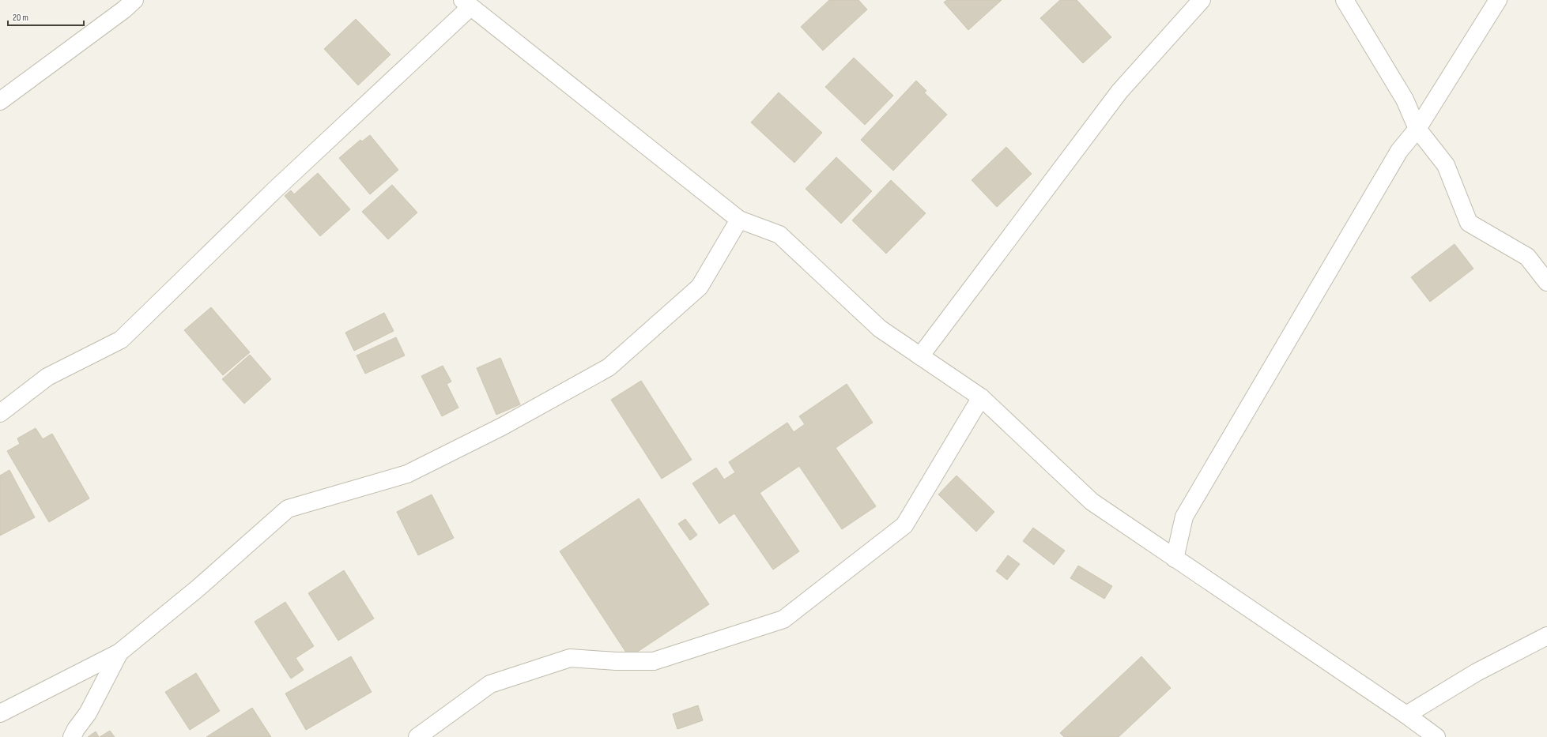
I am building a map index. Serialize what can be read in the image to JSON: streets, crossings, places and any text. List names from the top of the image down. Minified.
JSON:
{"scale_bar":"20 m"}
